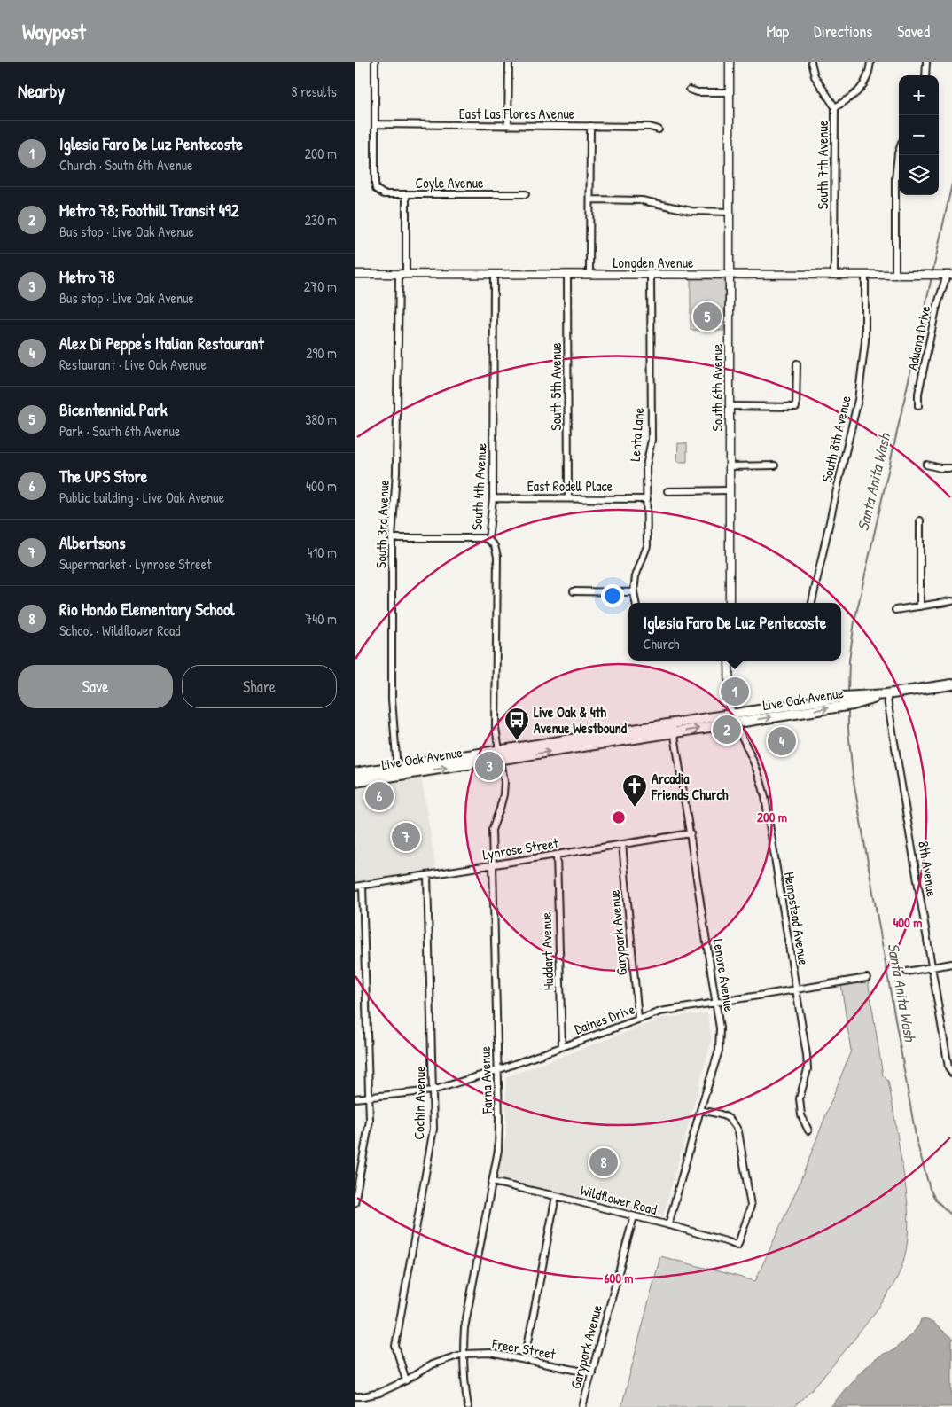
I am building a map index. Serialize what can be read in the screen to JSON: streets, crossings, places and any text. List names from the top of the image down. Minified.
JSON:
{"streets":{"main road":["Live Oak Avenue"],"street":["East Las Flores Avenue","South 7th Avenue","Coyle Avenue","Longden Avenue","Aduana Drive","South 5th Avenue","South 6th Avenue","Lenta Lane","South 8th Avenue","East Rodell Place","South 4th Avenue","South 3rd Avenue","Lynrose Street","8th Avenue","Hempstead Avenue","Garypark Avenue","Huddart Avenue","Lenore Avenue","Daines Drive","Farna Avenue","Cochin Avenue","Wildflower Road","Freer Street"]},"crossings":[["East Las Flores Avenue","Coyle Avenue"],["South 7th Avenue","Longden Avenue"],["Coyle Avenue","South 3rd Avenue"],["Longden Avenue","Aduana Drive"],["Longden Avenue","South 5th Avenue"],["Longden Avenue","South 6th Avenue"],["Longden Avenue","Lenta Lane"],["Longden Avenue","South 8th Avenue"],["Longden Avenue","South 4th Avenue"],["Longden Avenue","South 3rd Avenue"],["South 5th Avenue","East Rodell Place"],["Lenta Lane","East Rodell Place"],["East Rodell Place","South 4th Avenue"],["South 4th Avenue","Live Oak Avenue"],["South 4th Avenue","Farna Avenue"],["South 3rd Avenue","Live Oak Avenue"],["Live Oak Avenue","8th Avenue"],["Live Oak Avenue","Hempstead Avenue"],["Live Oak Avenue","Lenore Avenue"],["Live Oak Avenue","Farna Avenue"],["Lynrose Street","Garypark Avenue"],["Lynrose Street","Huddart Avenue"],["Lynrose Street","Lenore Avenue"],["Lynrose Street","Farna Avenue"],["Lynrose Street","Cochin Avenue"],["Hempstead Avenue","Daines Drive"],["Garypark Avenue","Daines Drive"],["Garypark Avenue","Wildflower Road"],["Garypark Avenue","Freer Street"],["Huddart Avenue","Daines Drive"],["Lenore Avenue","Daines Drive"],["Lenore Avenue","Wildflower Road"],["Daines Drive","Farna Avenue"],["Daines Drive","Cochin Avenue"],["Farna Avenue","Wildflower Road"],["Farna Avenue","Freer Street"],["Cochin Avenue","Freer Street"]],"water":["Santa Anita Wash"],"places":{"bus stop":["Live Oak & 4th Avenue Westbound"],"church":["Arcadia Friends Church"]},"page":{"header":"Waypost","nav":["Map","Directions","Saved"],"heading":["Nearby","8 results"],"map_buttons":["+","−"],"list":[{"mark":"1","name":"Iglesia Faro De Luz Pentecoste","note":"Church · South 6th Avenue","value":"200 m"},{"mark":"2","name":"Metro 78; Foothill Transit 492","note":"Bus stop · Live Oak Avenue","value":"230 m"},{"mark":"3","name":"Metro 78","note":"Bus stop · Live Oak Avenue","value":"270 m"},{"mark":"4","name":"Alex Di Peppe's Italian Restaurant","note":"Restaurant · Live Oak Avenue","value":"290 m"},{"mark":"5","name":"Bicentennial Park","note":"Park · South 6th Avenue","value":"380 m"},{"mark":"6","name":"The UPS Store","note":"Public building · Live Oak Avenue","value":"400 m"},{"mark":"7","name":"Albertsons","note":"Supermarket · Lynrose Street","value":"410 m"},{"mark":"8","name":"Rio Hondo Elementary School","note":"School · Wildflower Road","value":"740 m"}],"pins":["5","1","2","4","3","6","7","8"],"popup":["Iglesia Faro De Luz Pentecoste","Church"],"buttons":["Save","Share"]},"rings":["200 m","400 m","600 m"]}
